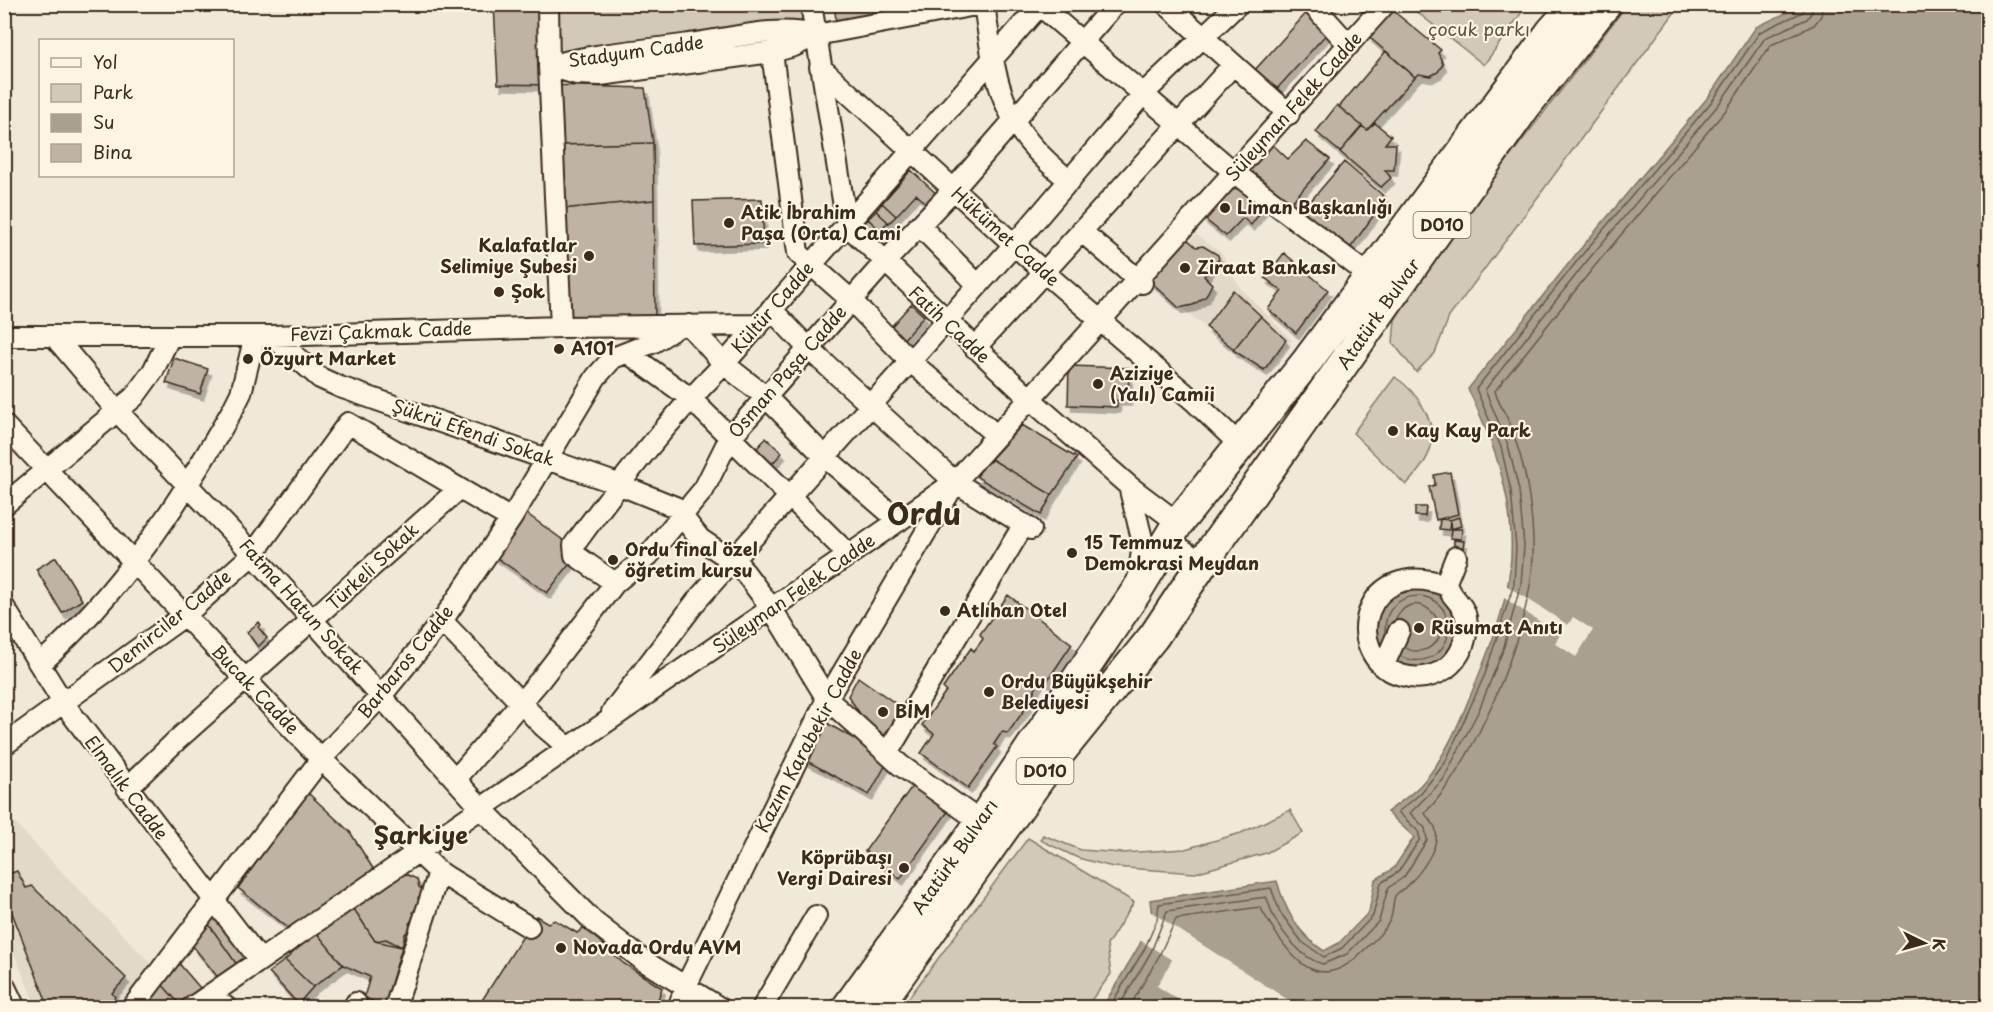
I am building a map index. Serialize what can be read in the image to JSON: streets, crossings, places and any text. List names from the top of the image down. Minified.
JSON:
{"streets":{"highway":["D010","Atatürk Bulvar","Atatürk Bulvarı"],"street":["Stadyum Cadde","Süleyman Felek Cadde","Hükümet Cadde","Kültür Cadde","Fatih Cadde","Fevzi Çakmak Cadde","Osman Paşa Cadde","Şükrü Efendi Sokak","Türkeli Sokak","Fatma Hatun Sokak","Demirciler Cadde","Barbaros Cadde","Bucak Cadde","Kazım Karabekir Cadde","Elmalık Cadde"]},"crossings":[["Süleyman Felek Cadde","Hükümet Cadde"],["Süleyman Felek Cadde","Fatih Cadde"],["Süleyman Felek Cadde","Fatma Hatun Sokak"],["Süleyman Felek Cadde","Bucak Cadde"],["Süleyman Felek Cadde","Kazım Karabekir Cadde"],["Süleyman Felek Cadde","Elmalık Cadde"],["Hükümet Cadde","Kültür Cadde"],["Hükümet Cadde","Atatürk Bulvar"],["Hükümet Cadde","Osman Paşa Cadde"],["Kültür Cadde","Fatih Cadde"],["Kültür Cadde","Fevzi Çakmak Cadde"],["Kültür Cadde","Osman Paşa Cadde"],["Kültür Cadde","Şükrü Efendi Sokak"],["Atatürk Bulvar","Fatih Cadde"],["Atatürk Bulvar","Atatürk Bulvarı"],["Fatih Cadde","Osman Paşa Cadde"],["Fatih Cadde","Atatürk Bulvarı"],["Fevzi Çakmak Cadde","Şükrü Efendi Sokak"],["Fevzi Çakmak Cadde","Fatma Hatun Sokak"],["Fevzi Çakmak Cadde","Barbaros Cadde"],["Osman Paşa Cadde","Şükrü Efendi Sokak"],["Osman Paşa Cadde","Fatma Hatun Sokak"],["Şükrü Efendi Sokak","Barbaros Cadde"],["Türkeli Sokak","Fatma Hatun Sokak"],["Türkeli Sokak","Demirciler Cadde"],["Türkeli Sokak","Bucak Cadde"],["Türkeli Sokak","Elmalık Cadde"],["Fatma Hatun Sokak","Demirciler Cadde"],["Fatma Hatun Sokak","Barbaros Cadde"],["Fatma Hatun Sokak","Kazım Karabekir Cadde"],["Demirciler Cadde","Barbaros Cadde"],["Demirciler Cadde","Bucak Cadde"],["Demirciler Cadde","Elmalık Cadde"],["Barbaros Cadde","Bucak Cadde"],["Barbaros Cadde","Elmalık Cadde"]],"districts":["Ordu","Şarkiye"],"parks":["çocuk parkı"],"places":["Liman Başkanlığı","Atik İbrahim Paşa (Orta) Cami","Kalafatlar Selimiye Şubesi","Ziraat Bankası","Şok","A101","Özyurt Market","Aziziye (Yalı) Camii","Kay Kay Park","15 Temmuz Demokrasi Meydan","Ordu final özel öğretim kursu","Atlıhan Otel","Rüsumat Anıtı","Ordu Büyükşehir Belediyesi","BİM","Köprübaşı Vergi Dairesi","Novada Ordu AVM"],"legend":["Yol","Park","Su","Bina"],"north":"right"}
